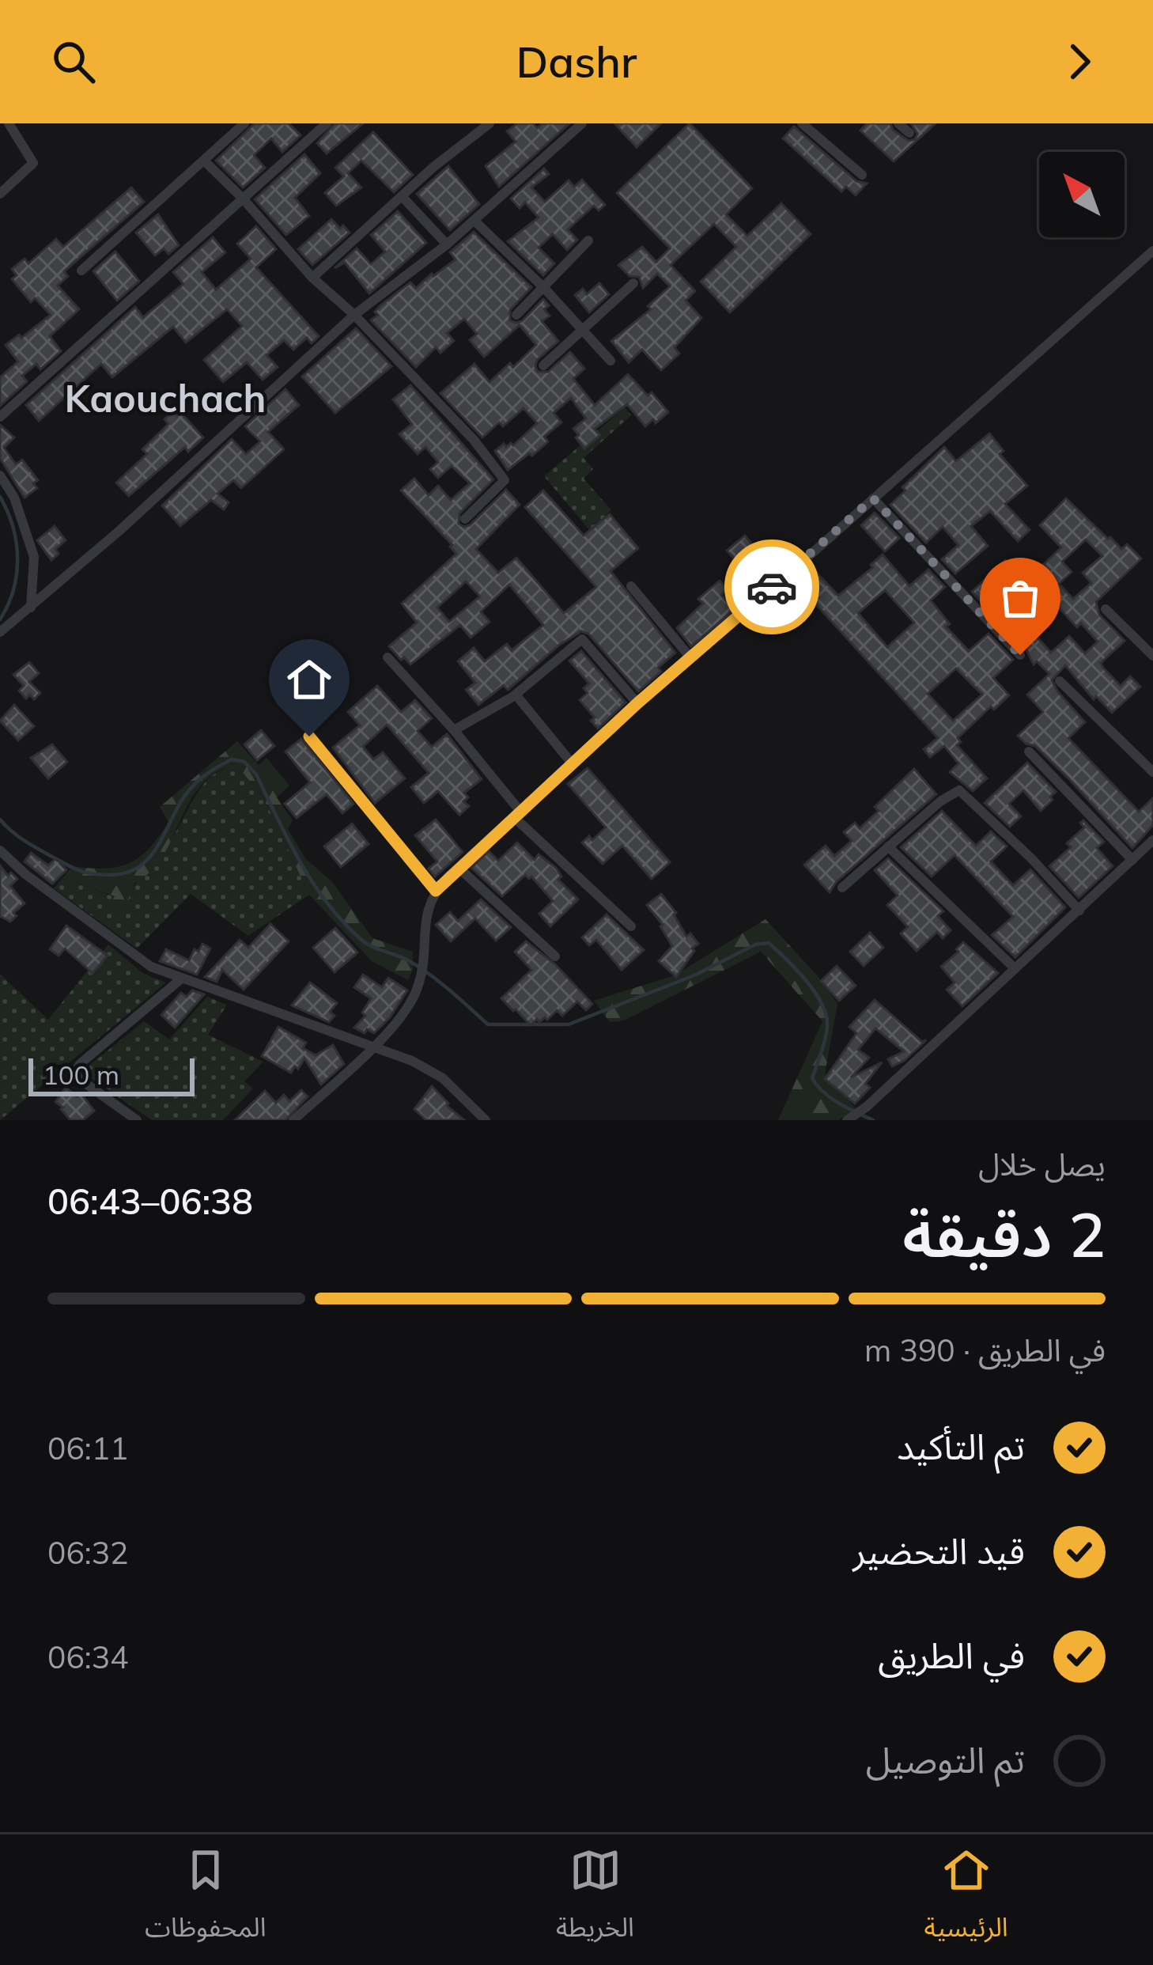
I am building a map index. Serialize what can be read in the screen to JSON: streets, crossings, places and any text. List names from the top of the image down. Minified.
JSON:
{"districts":["Kaouchach"],"scale_bar":"100 m","north":"top left","page":{"header":"Dashr","scale":"100 m","heading":["2 دقيقة","يصل خلال","06:38–06:43"],"bar":"في الطريق · 390 m","list":[["تم التأكيد","06:11"],["قيد التحضير","06:32"],["في الطريق","06:34"],"تم التوصيل"],"tabs":["الرئيسية","الخريطة","المحفوظات"]}}
